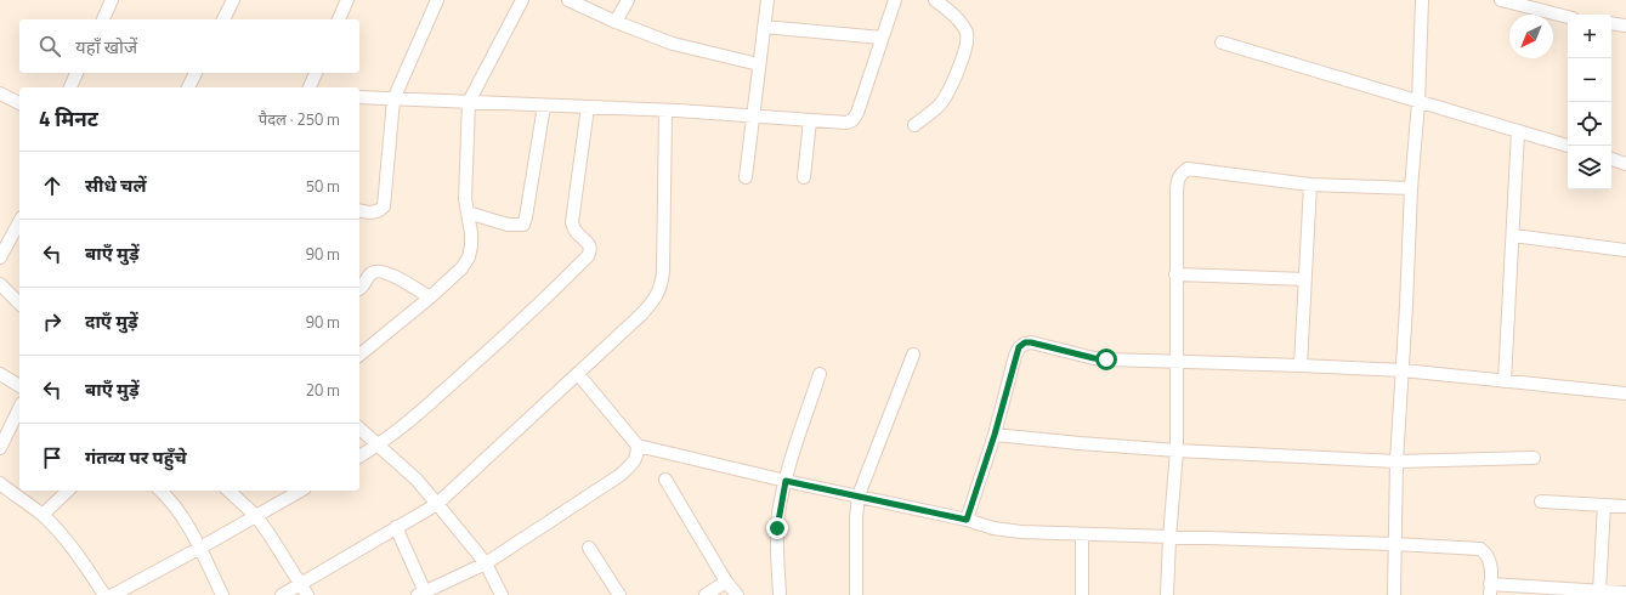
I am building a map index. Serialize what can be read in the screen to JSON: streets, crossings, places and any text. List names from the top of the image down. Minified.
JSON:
{"north":"bottom left","page":{"map_buttons":["+","−"],"search":"यहाँ खोजें","heading":["4 मिनट","पैदल · 250 m"],"list":[["सीधे चलें","50 m"],["बाएँ मुड़ें","90 m"],["दाएँ मुड़ें","90 m"],["बाएँ मुड़ें","20 m"],"गंतव्य पर पहुँचे"]}}
